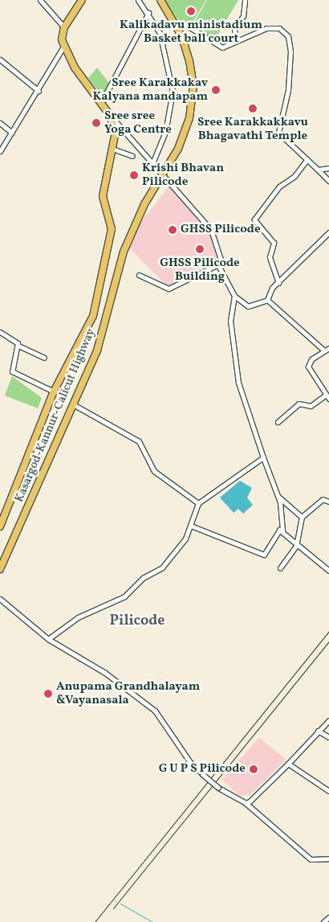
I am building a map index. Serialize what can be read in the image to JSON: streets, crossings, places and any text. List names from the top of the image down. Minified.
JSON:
{"streets":{"highway":["Kasargod-Kannur-Calicut Highway"]},"districts":["Pilicode"],"places":["Kalikadavu ministadium Basket ball court","Sree Karakkakav Kalyana mandapam","Sree Karakkakkavu Bhagavathi Temple","Sree sree Yoga Centre","Krishi Bhavan Pilicode","GHSS Pilicode","GHSS Pilicode Building","Anupama Grandhalayam &Vayanasala","G U P S Pilicode"]}
